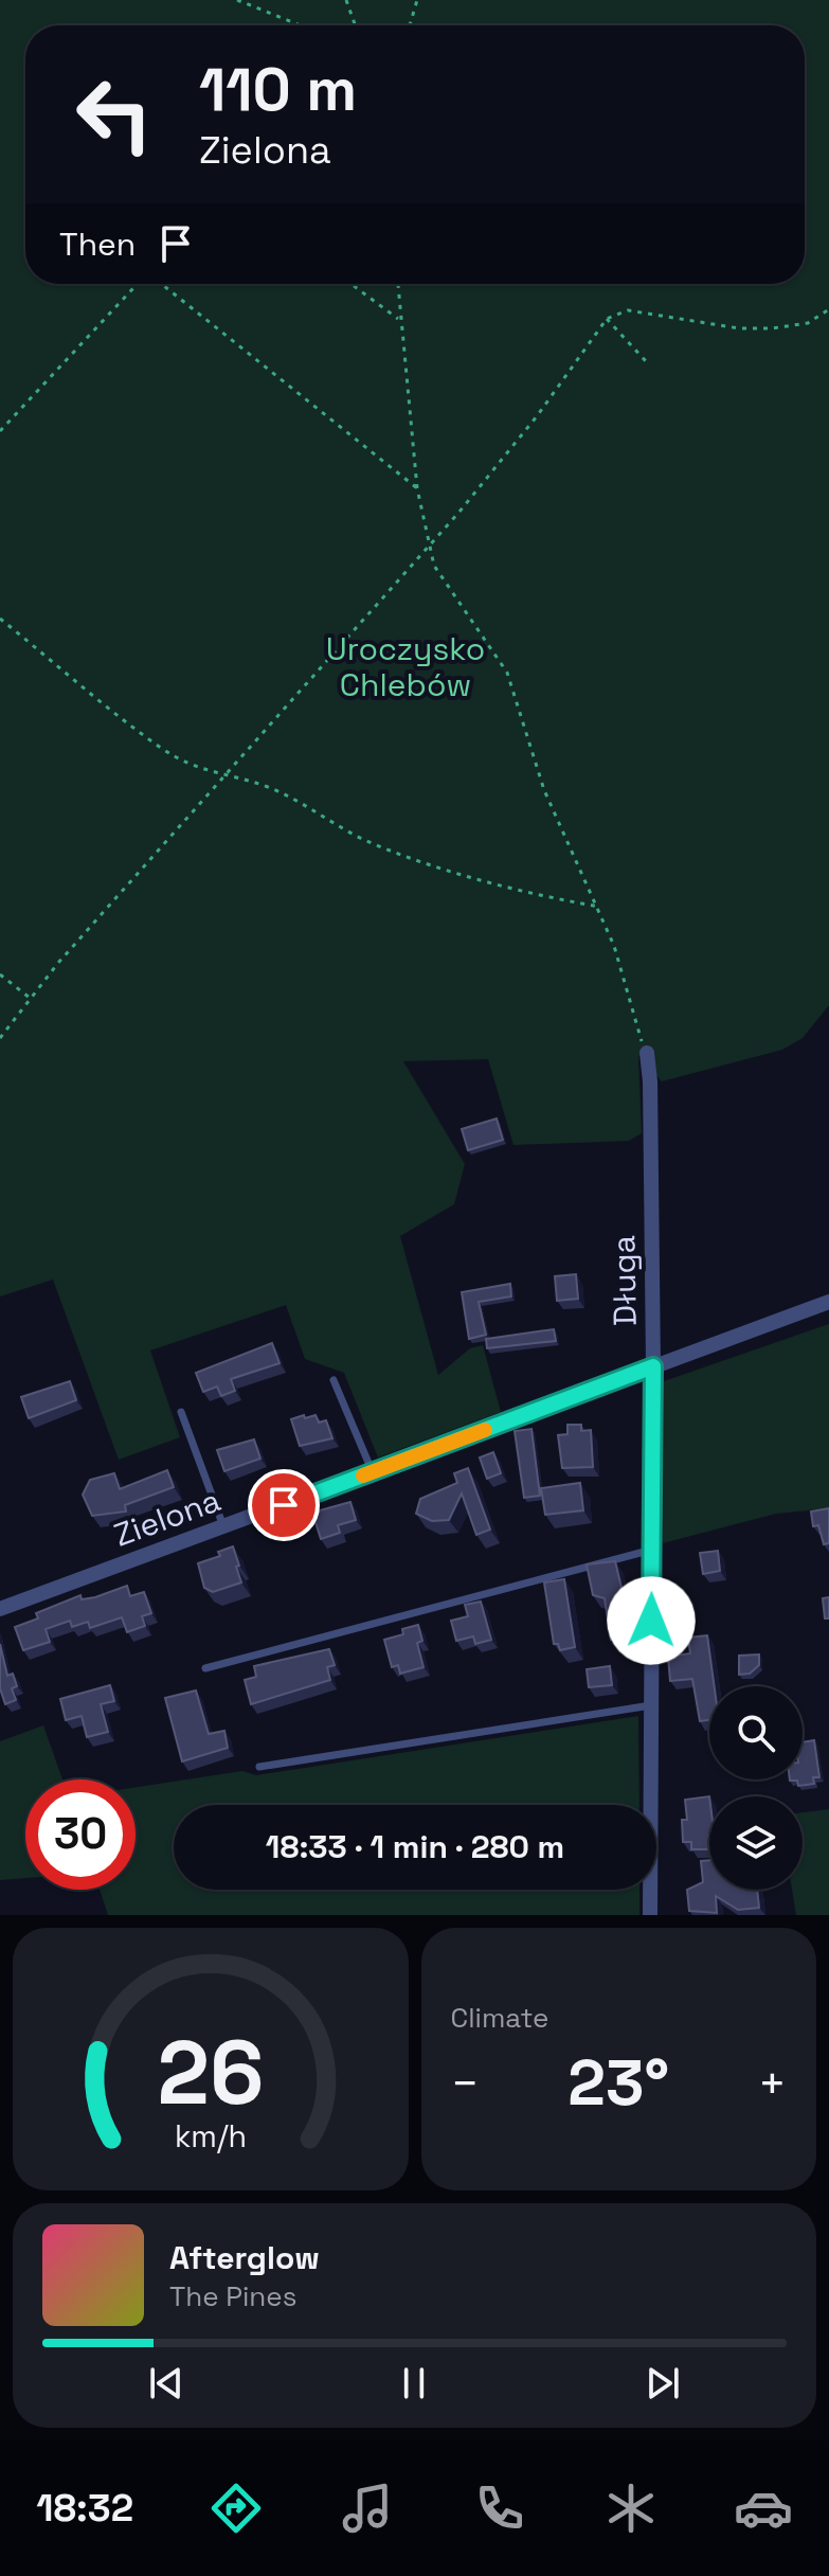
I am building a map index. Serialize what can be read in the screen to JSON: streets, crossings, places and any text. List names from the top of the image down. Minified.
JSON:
{"streets":{"street":["Długa","Zielona"]},"crossings":[["Długa","Zielona"]],"parks":["Uroczysko Chlebów"],"page":{"turn":["110 m","Zielona"],"then":"Then","limit":"30","trip":"18:33 · 1 min · 280 m","tile":"Climate","heat":["−","23°","+"],"song":["Afterglow","The Pines"],"tabs":"18:32","gauge":["26","km/h"]}}
